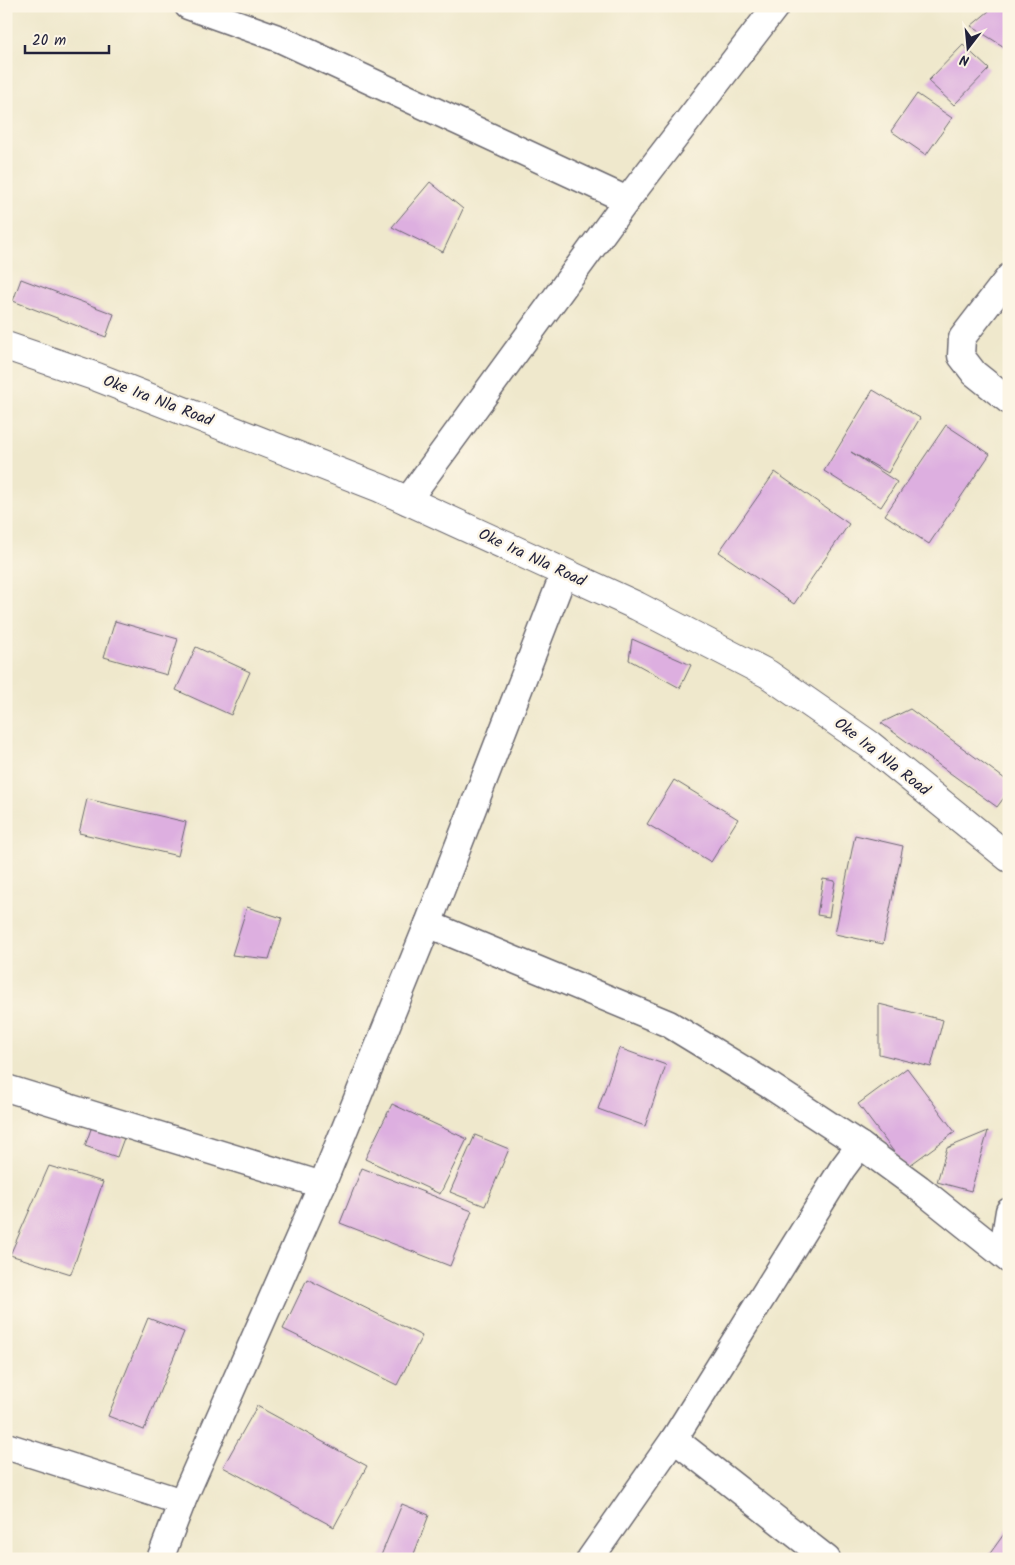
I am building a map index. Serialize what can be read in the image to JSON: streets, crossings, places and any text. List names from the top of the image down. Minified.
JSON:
{"streets":{"street":["Oke Ira Nla Road"]},"scale_bar":"20 m","north":"bottom"}
